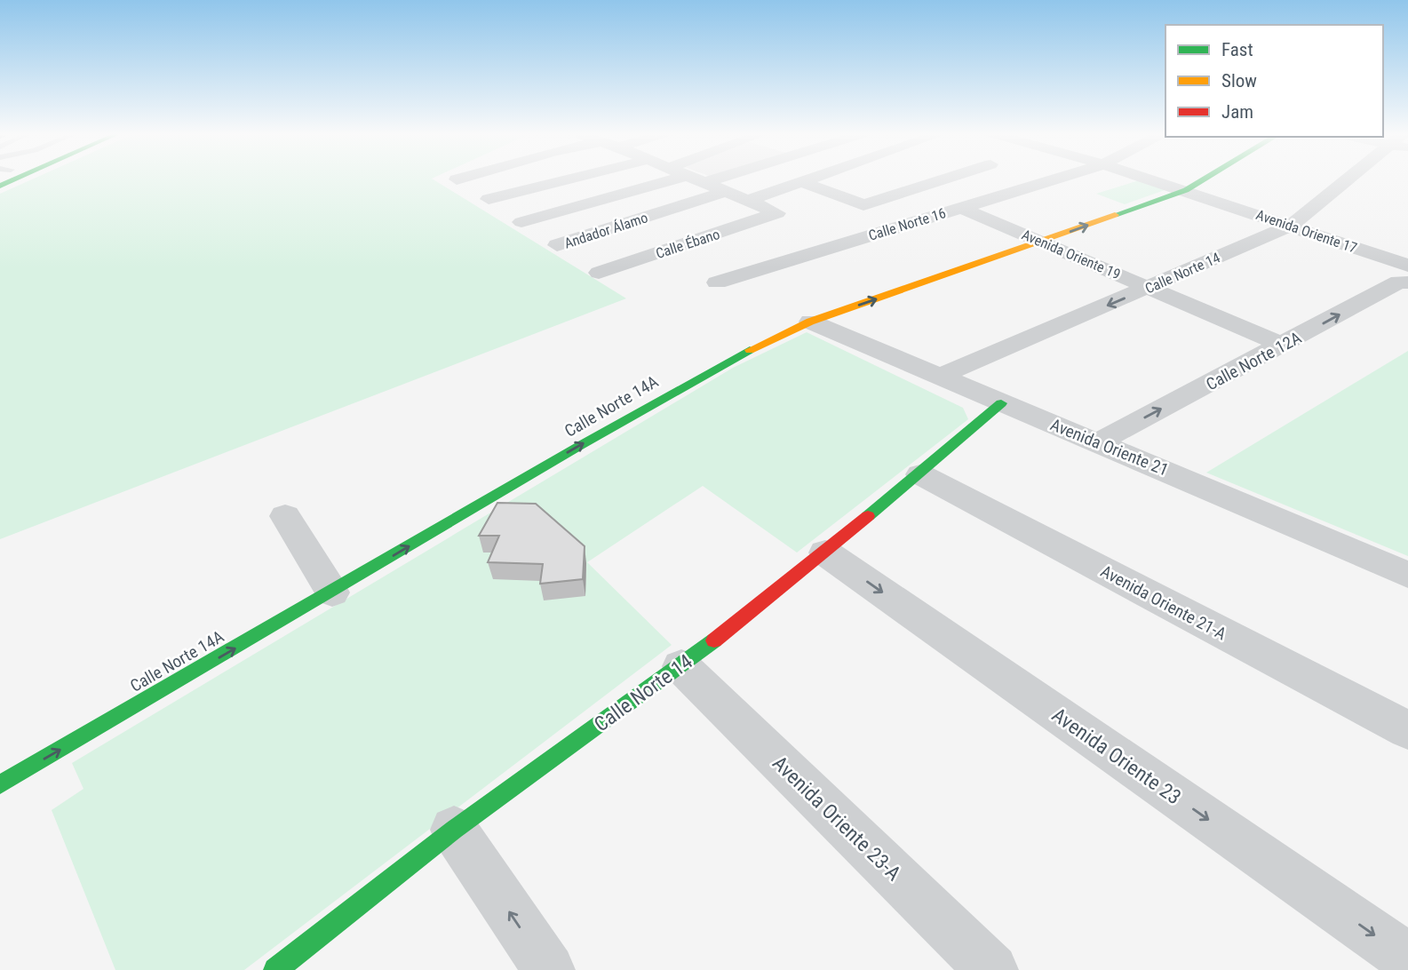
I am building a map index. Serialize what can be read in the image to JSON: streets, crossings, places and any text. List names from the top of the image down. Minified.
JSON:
{"streets":{"street":["Calle Norte 16","Andador Álamo","Avenida Oriente 17","Calle Ébano","Avenida Oriente 19","Calle Norte 14","Calle Norte 12A","Calle Norte 14A","Avenida Oriente 21","Avenida Oriente 21-A","Avenida Oriente 23","Avenida Oriente 23-A"]},"crossings":[["Calle Norte 16","Avenida Oriente 19"],["Avenida Oriente 17","Calle Norte 14"],["Avenida Oriente 17","Calle Norte 14A"],["Avenida Oriente 19","Calle Norte 14"],["Avenida Oriente 19","Calle Norte 12A"],["Avenida Oriente 19","Calle Norte 14A"],["Calle Norte 14","Avenida Oriente 21"],["Calle Norte 14","Avenida Oriente 21-A"],["Calle Norte 14","Avenida Oriente 23"],["Calle Norte 14","Avenida Oriente 23-A"],["Calle Norte 12A","Avenida Oriente 21"],["Calle Norte 14A","Avenida Oriente 21"]],"one_way":["Calle Norte 12A","Calle Norte 14A","Avenida Oriente 23"],"legend":["Fast","Slow","Jam"]}
